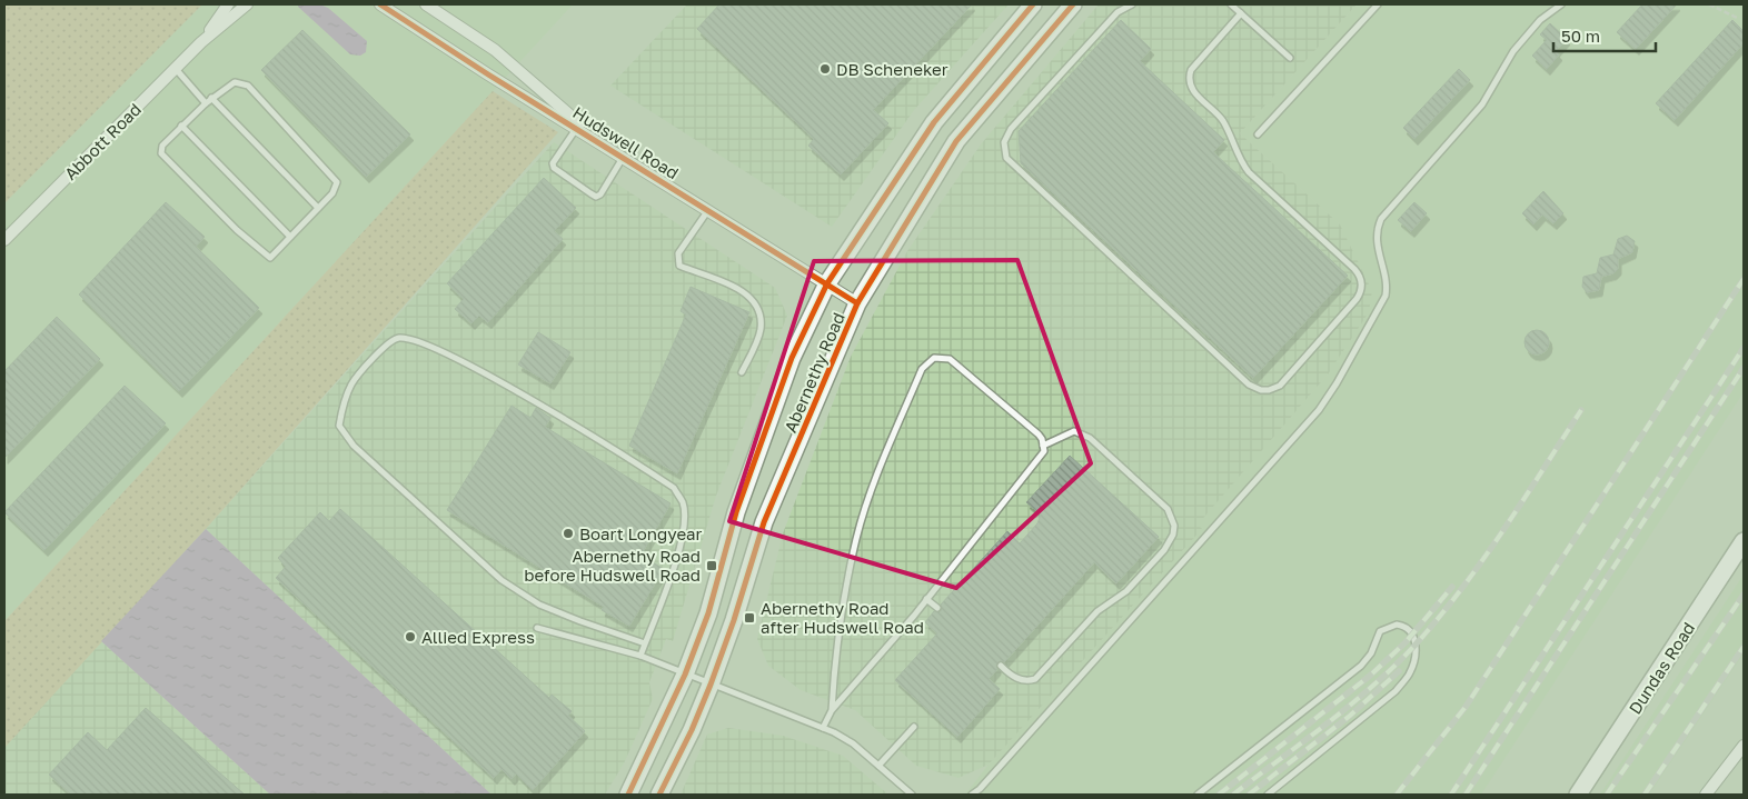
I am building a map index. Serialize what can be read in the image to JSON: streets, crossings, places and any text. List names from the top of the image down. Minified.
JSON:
{"streets":{"main road":["Abernethy Road","Dundas Road"],"street":["Abbott Road","Hudswell Road"]},"crossings":[["Hudswell Road","Abernethy Road"]],"places":{"other":["DB Scheneker","Boart Longyear","Allied Express"],"transit":["Abernethy Road before Hudswell Road","Abernethy Road after Hudswell Road"]},"scale_bar":"50 m"}
